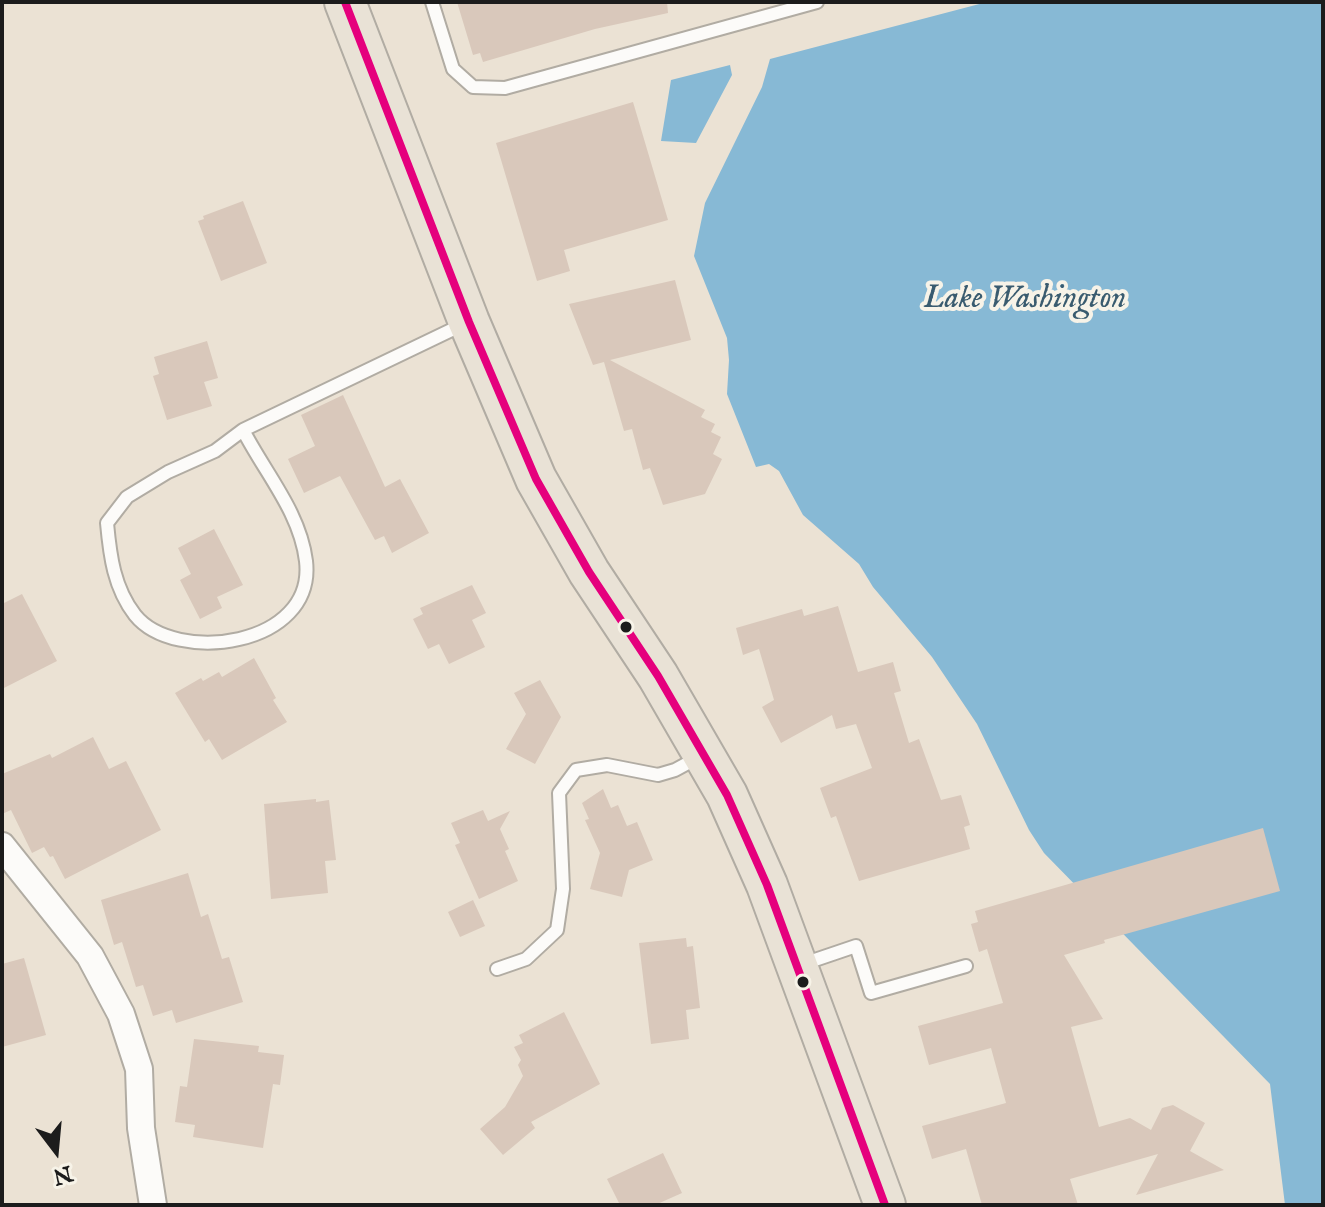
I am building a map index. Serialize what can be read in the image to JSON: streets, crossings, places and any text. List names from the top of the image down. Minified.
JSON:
{"water":["Lake Washington"],"north":"bottom"}
